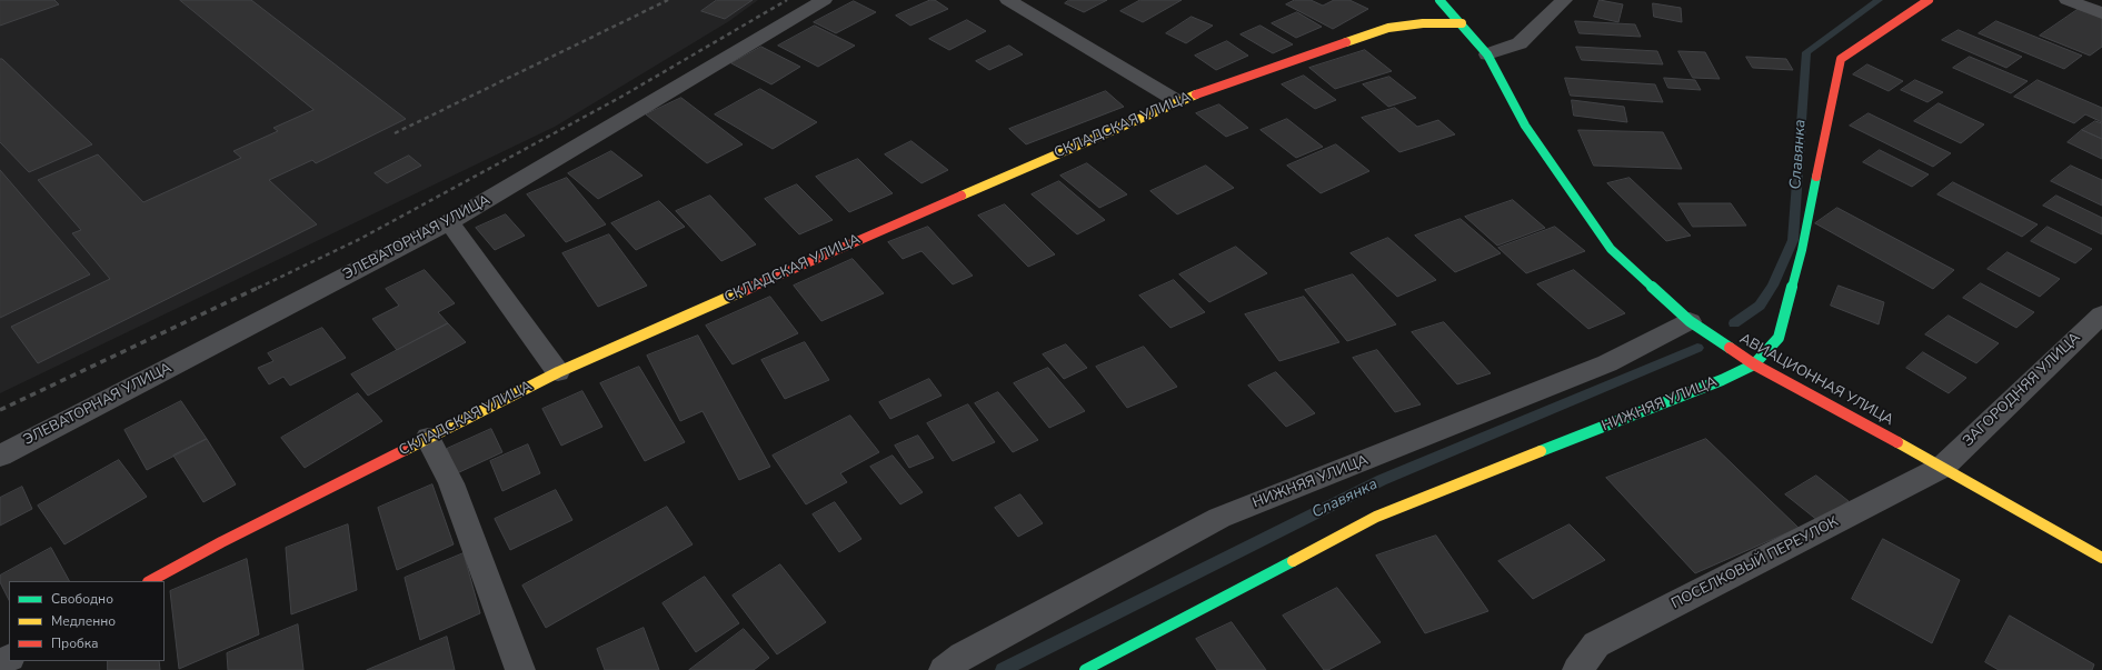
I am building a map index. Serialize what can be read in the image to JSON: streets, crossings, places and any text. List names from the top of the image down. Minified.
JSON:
{"streets":{"street":["СКЛАДСКАЯ УЛИЦА","ЭЛЕВАТОРНАЯ УЛИЦА","АВИАЦИОННАЯ УЛИЦА","ЗАГОРОДНЯЯ УЛИЦА","НИЖНЯЯ УЛИЦА","ПОСЕЛКОВЫЙ ПЕРЕУЛОК"]},"crossings":[["СКЛАДСКАЯ УЛИЦА","АВИАЦИОННАЯ УЛИЦА"],["АВИАЦИОННАЯ УЛИЦА","ЗАГОРОДНЯЯ УЛИЦА"],["АВИАЦИОННАЯ УЛИЦА","НИЖНЯЯ УЛИЦА"],["АВИАЦИОННАЯ УЛИЦА","ПОСЕЛКОВЫЙ ПЕРЕУЛОК"],["ЗАГОРОДНЯЯ УЛИЦА","ПОСЕЛКОВЫЙ ПЕРЕУЛОК"]],"water":["Славянка"],"legend":["Свободно","Медленно","Пробка"]}
